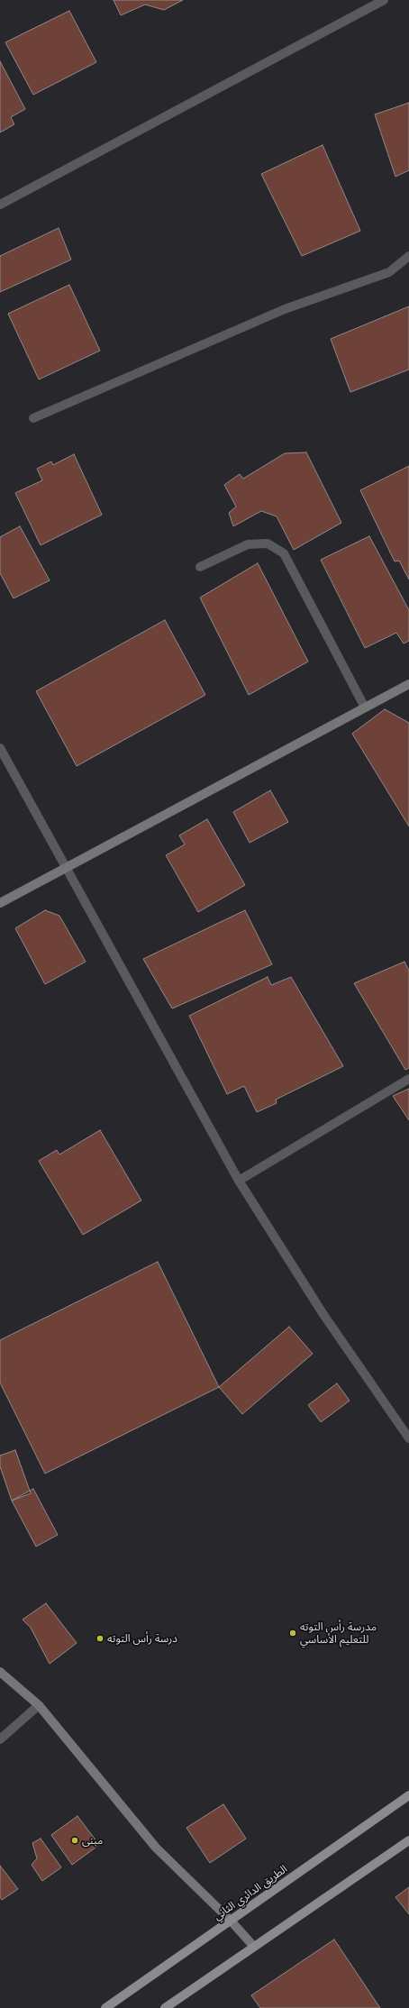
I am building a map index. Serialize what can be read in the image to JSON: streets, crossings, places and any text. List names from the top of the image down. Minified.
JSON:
{"streets":{"main road":["الطريق الدائري الثاني"]},"places":["مدرسة رأس التوته للتعليم الأساسي","درسة رأس التوته","مبنى"]}
